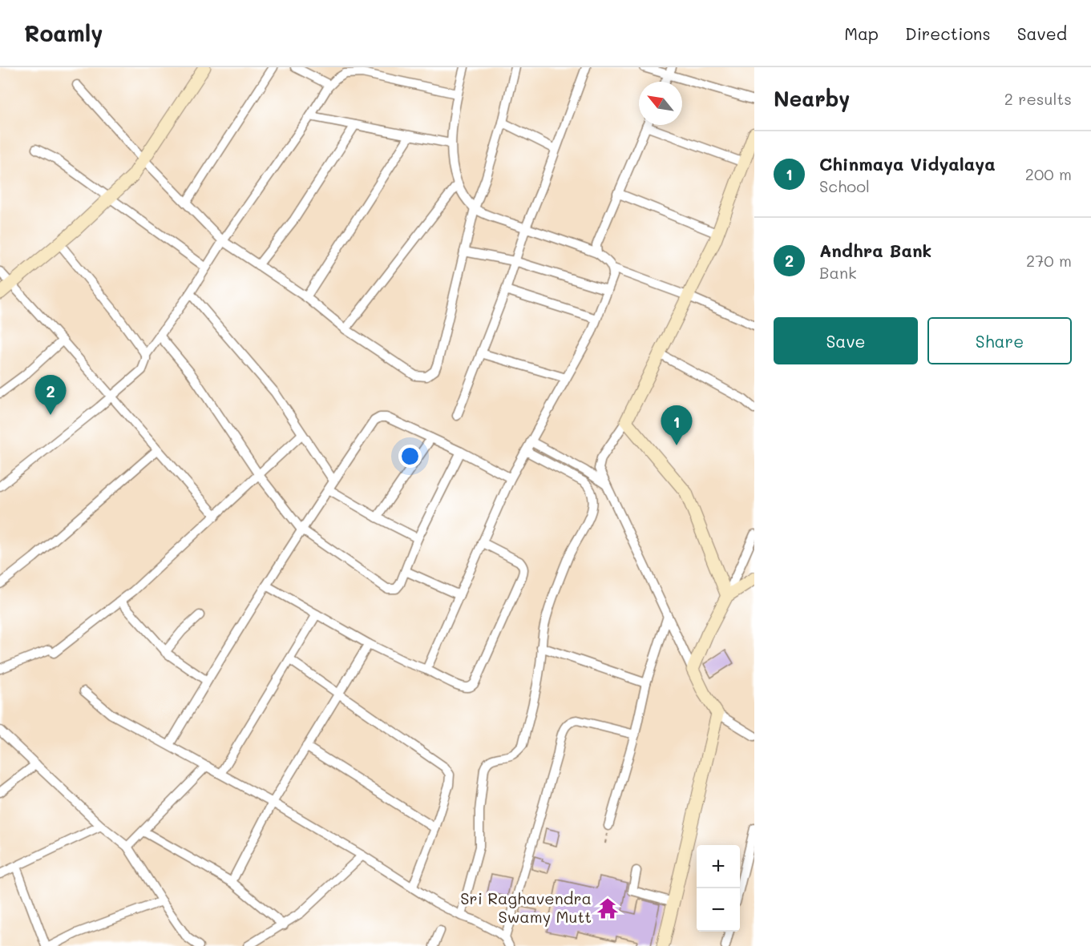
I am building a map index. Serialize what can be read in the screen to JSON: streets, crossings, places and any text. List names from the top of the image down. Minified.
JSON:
{"places":{"temple":["Sri Raghavendra Swamy Mutt"]},"north":"top left","page":{"header":"Roamly","nav":["Map","Directions","Saved"],"heading":["Nearby","2 results"],"list":[{"mark":"1","name":"Chinmaya Vidyalaya","note":"School","value":"200 m"},{"mark":"2","name":"Andhra Bank","note":"Bank","value":"270 m"}],"buttons":["Save","Share"],"pins":["2","1"],"map_buttons":["+","−"]}}
